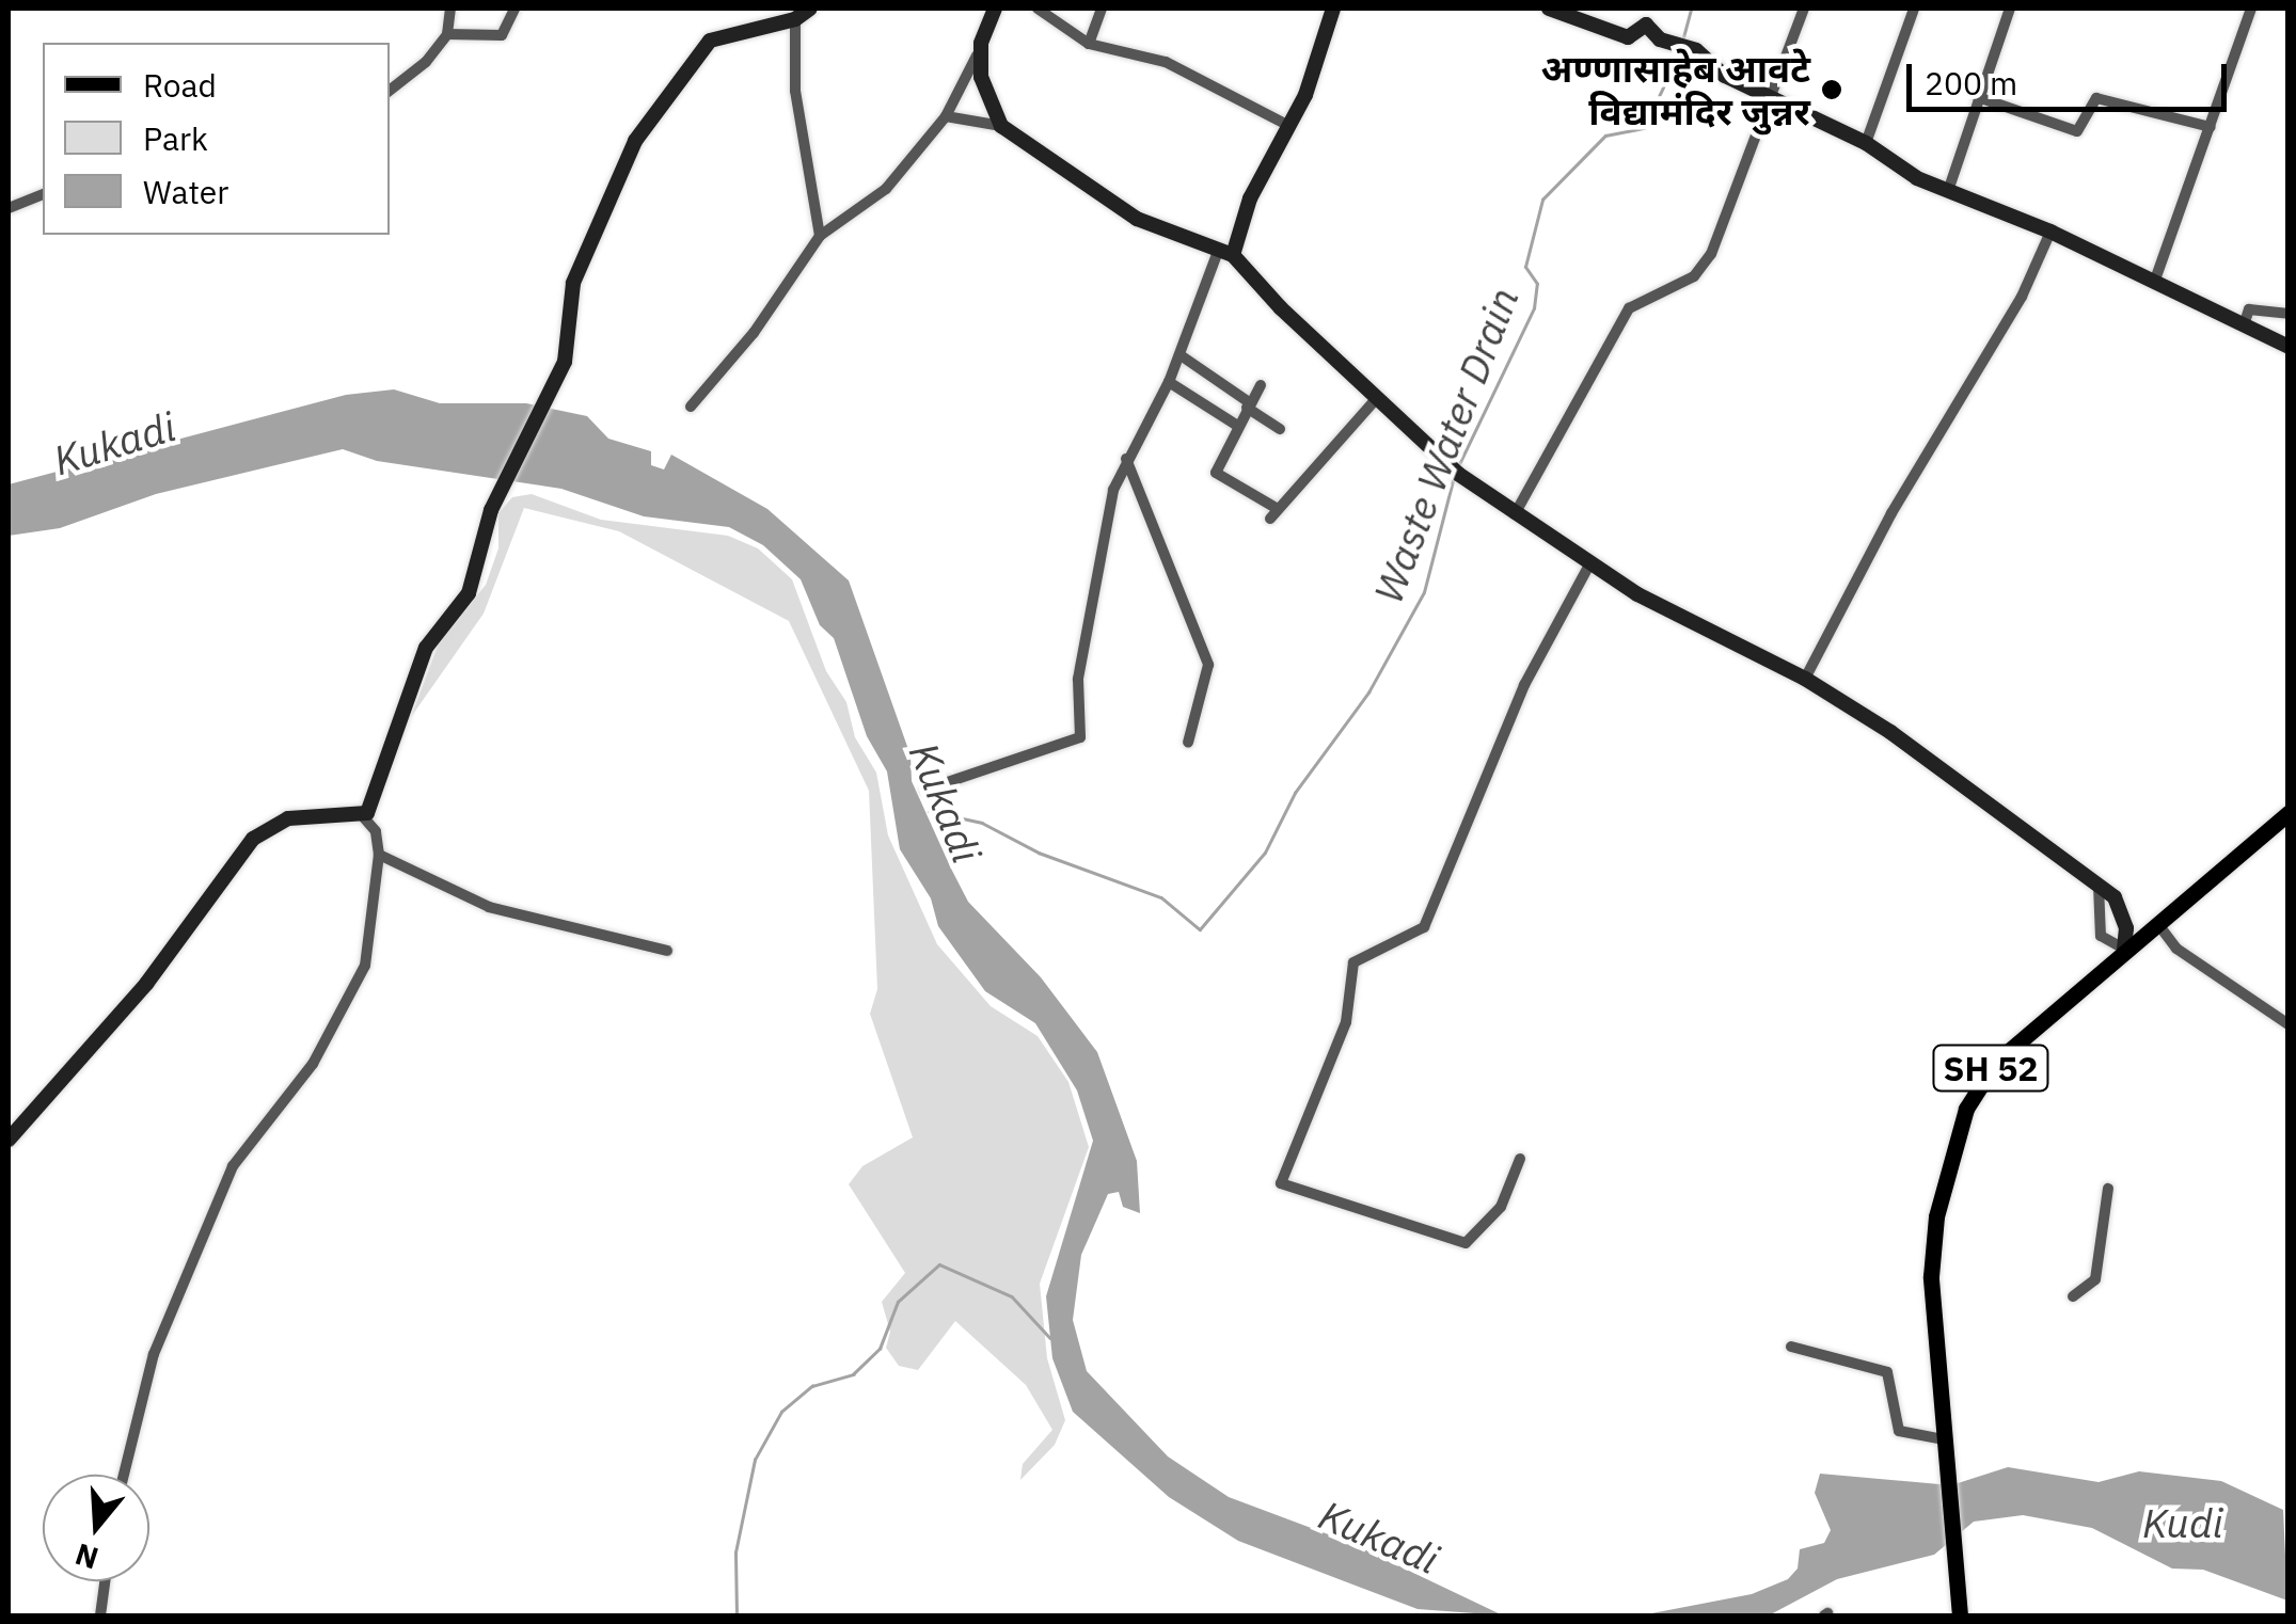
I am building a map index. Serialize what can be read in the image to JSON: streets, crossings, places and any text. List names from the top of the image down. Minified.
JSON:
{"streets":{"main road":["SH 52"]},"water":["Kukadi","Waste Water Drain","Kudi"],"places":["अण्णासाहेब आवटे विद्यामंदिर जुन्नर"],"legend":["Road","Park","Water"],"scale_bar":"200 m","north":"bottom"}
